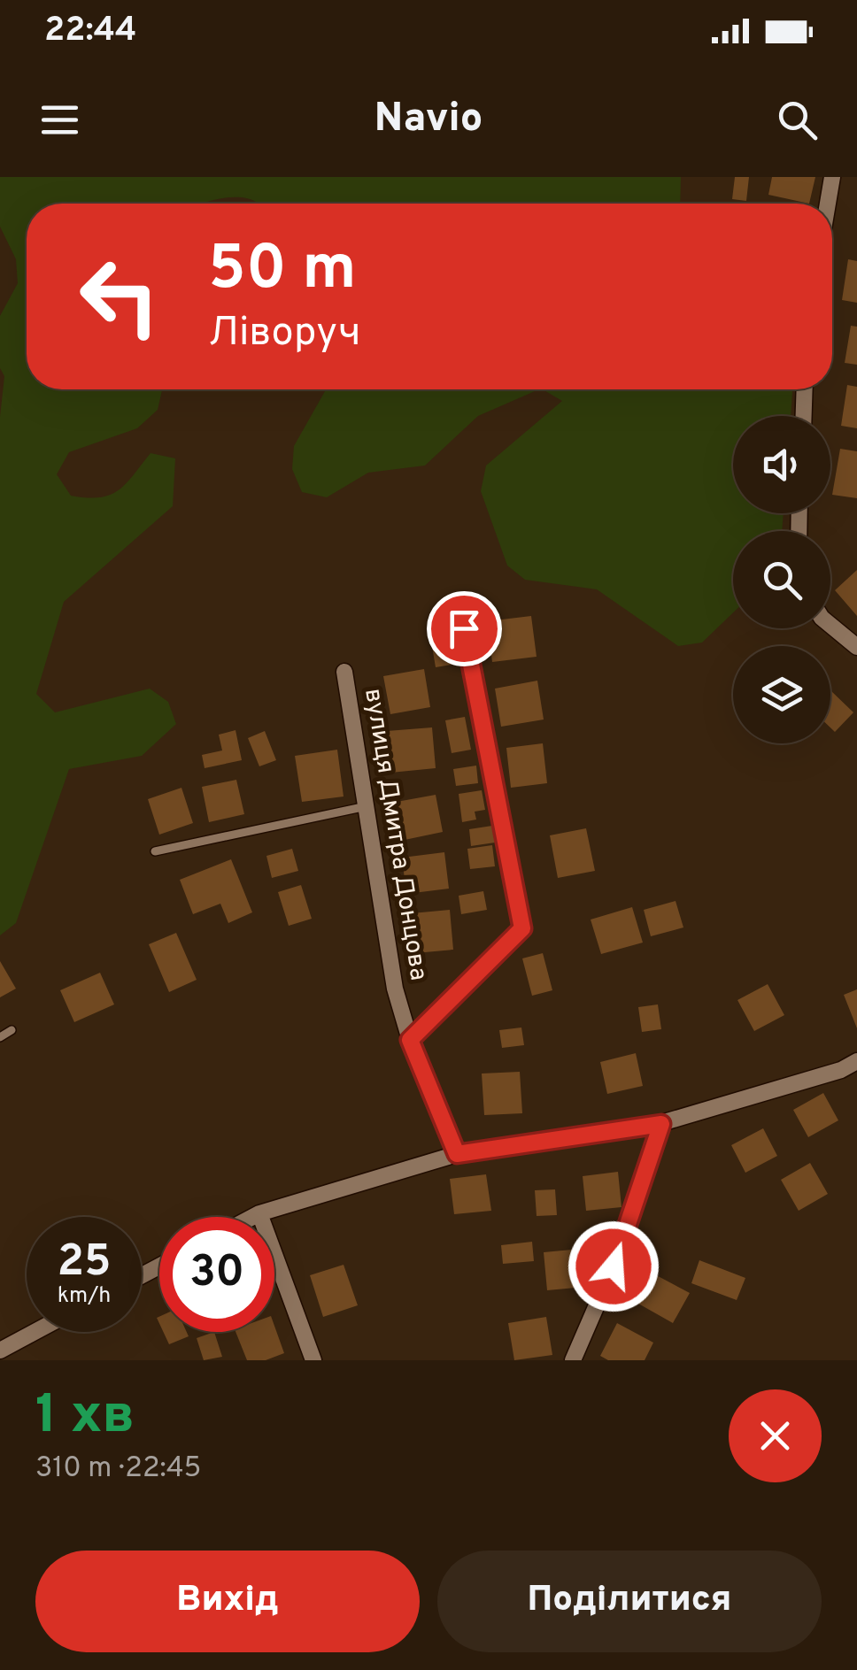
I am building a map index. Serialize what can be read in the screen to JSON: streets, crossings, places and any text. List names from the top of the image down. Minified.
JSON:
{"streets":{"street":["вулиця Дмитра Донцова"]},"page":{"status":"22:44","header":"Navio","turn":["50 m","Ліворуч"],"speed":"25 km/h","limit":"30","heading":["1 хв","310 m · 22:45"],"buttons":["Вихід","Поділитися"]}}
